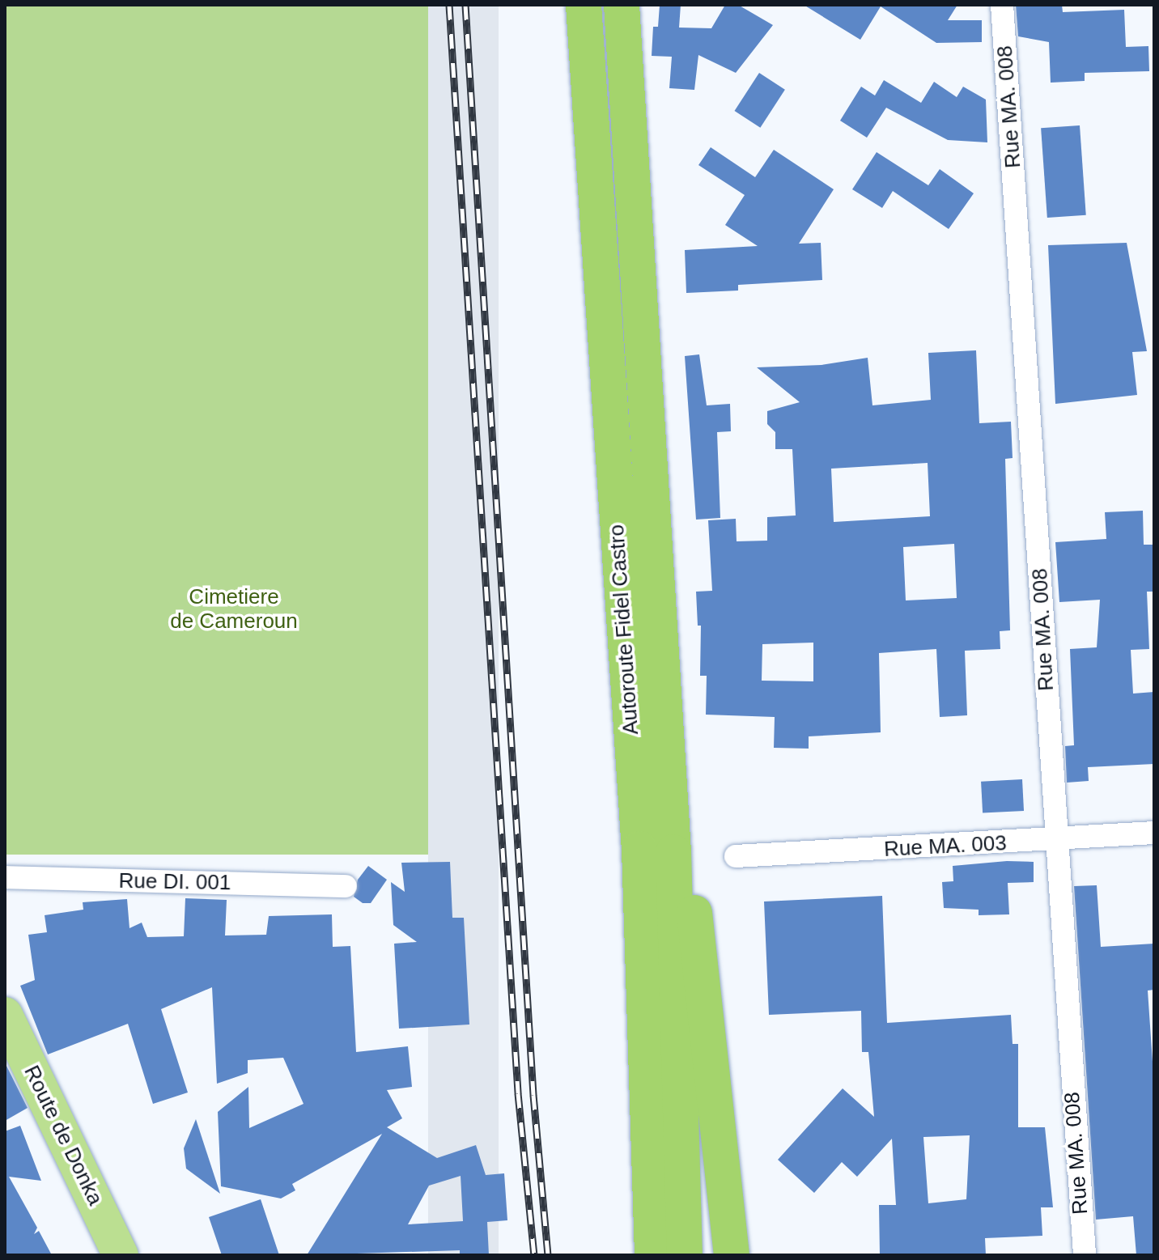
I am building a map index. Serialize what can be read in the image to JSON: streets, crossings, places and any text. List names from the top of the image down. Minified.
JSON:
{"streets":{"highway":["Autoroute Fidel Castro"],"main road":["Route de Donka"],"street":["Rue MA. 008","Rue MA. 003","Rue DI. 001"]},"crossings":[["Rue MA. 008","Rue MA. 003"]],"parks":["Cimetiere de Cameroun"]}
